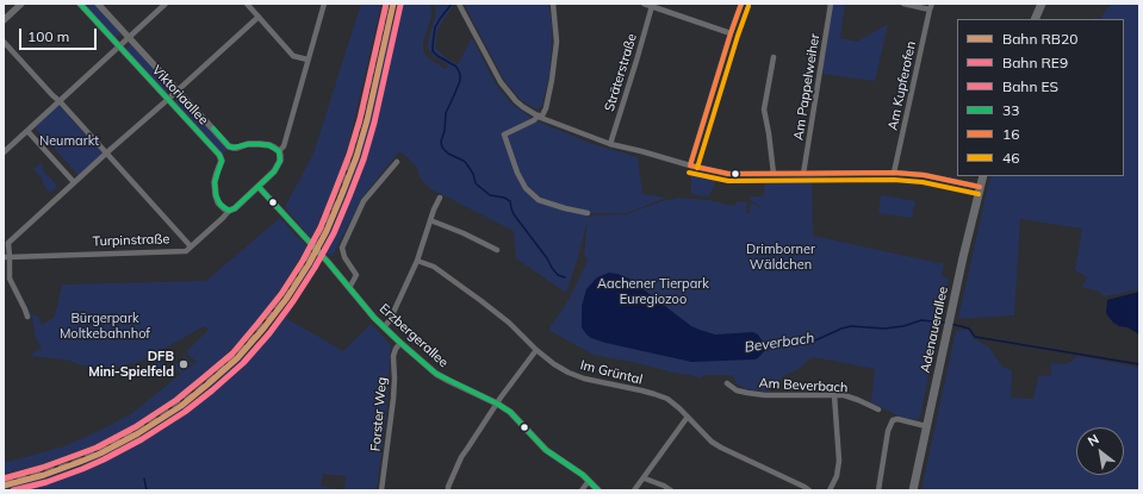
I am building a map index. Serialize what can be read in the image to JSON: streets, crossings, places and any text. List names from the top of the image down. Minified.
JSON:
{"streets":{"main road":["Adenauerallee"],"street":["Sträterstraße","Am Kupferofen","Am Pappelweiher","Viktoriaallee","Turpinstraße","Erzbergerallee","Im Grüntal","Am Beverbach","Forster Weg"]},"crossings":[["Erzbergerallee","Forster Weg"]],"water":["Beverbach"],"parks":["Neumarkt","Drimborner Wäldchen","Aachener Tierpark Euregiozoo","Bürgerpark Moltkebahnhof"],"places":["DFB Mini-Spielfeld"],"lines":["rail line RB20","rail line ES","transit line 33","transit line 16","rail line RE9","transit line 46"],"legend":["Bahn RB20","Bahn RE9","Bahn ES","33","16","46"],"scale_bar":"100 m","north":"top left"}
